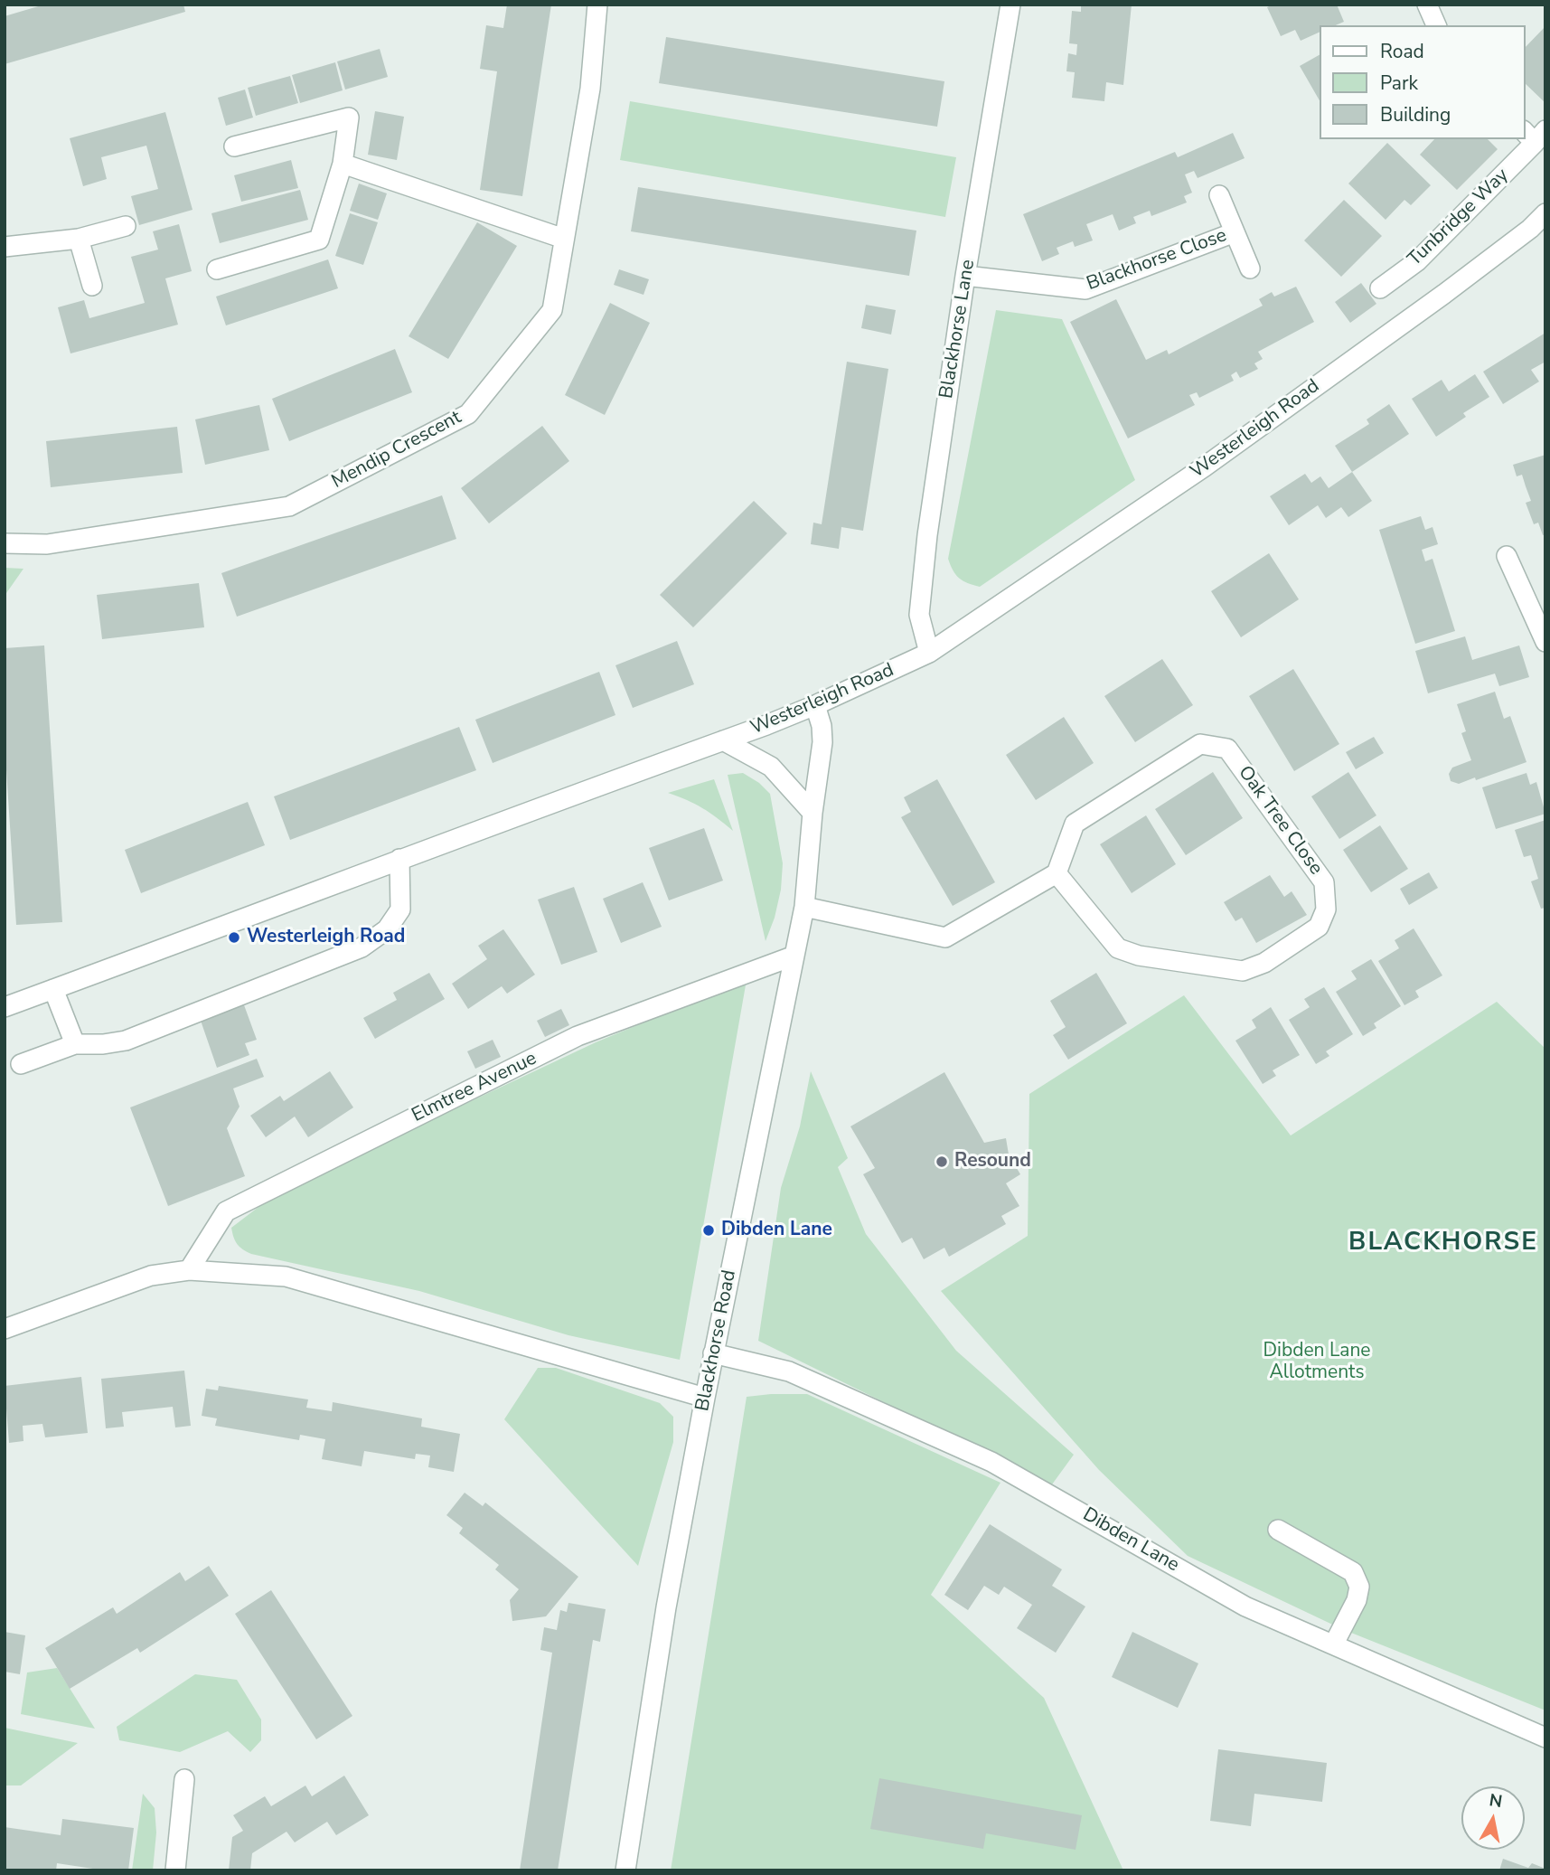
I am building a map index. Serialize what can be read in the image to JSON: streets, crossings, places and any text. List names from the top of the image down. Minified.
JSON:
{"streets":{"street":["Tunbridge Way","Blackhorse Close","Blackhorse Lane","Westerleigh Road","Mendip Crescent","Oak Tree Close","Elmtree Avenue","Blackhorse Road","Dibden Lane"]},"crossings":[["Blackhorse Close","Blackhorse Lane"],["Blackhorse Lane","Westerleigh Road"],["Westerleigh Road","Blackhorse Road"],["Elmtree Avenue","Blackhorse Road"],["Blackhorse Road","Dibden Lane"]],"districts":["BLACKHORSE"],"parks":["Dibden Lane Allotments"],"places":["Westerleigh Road","Resound","Dibden Lane"],"legend":["Road","Park","Building"],"north":"top"}
